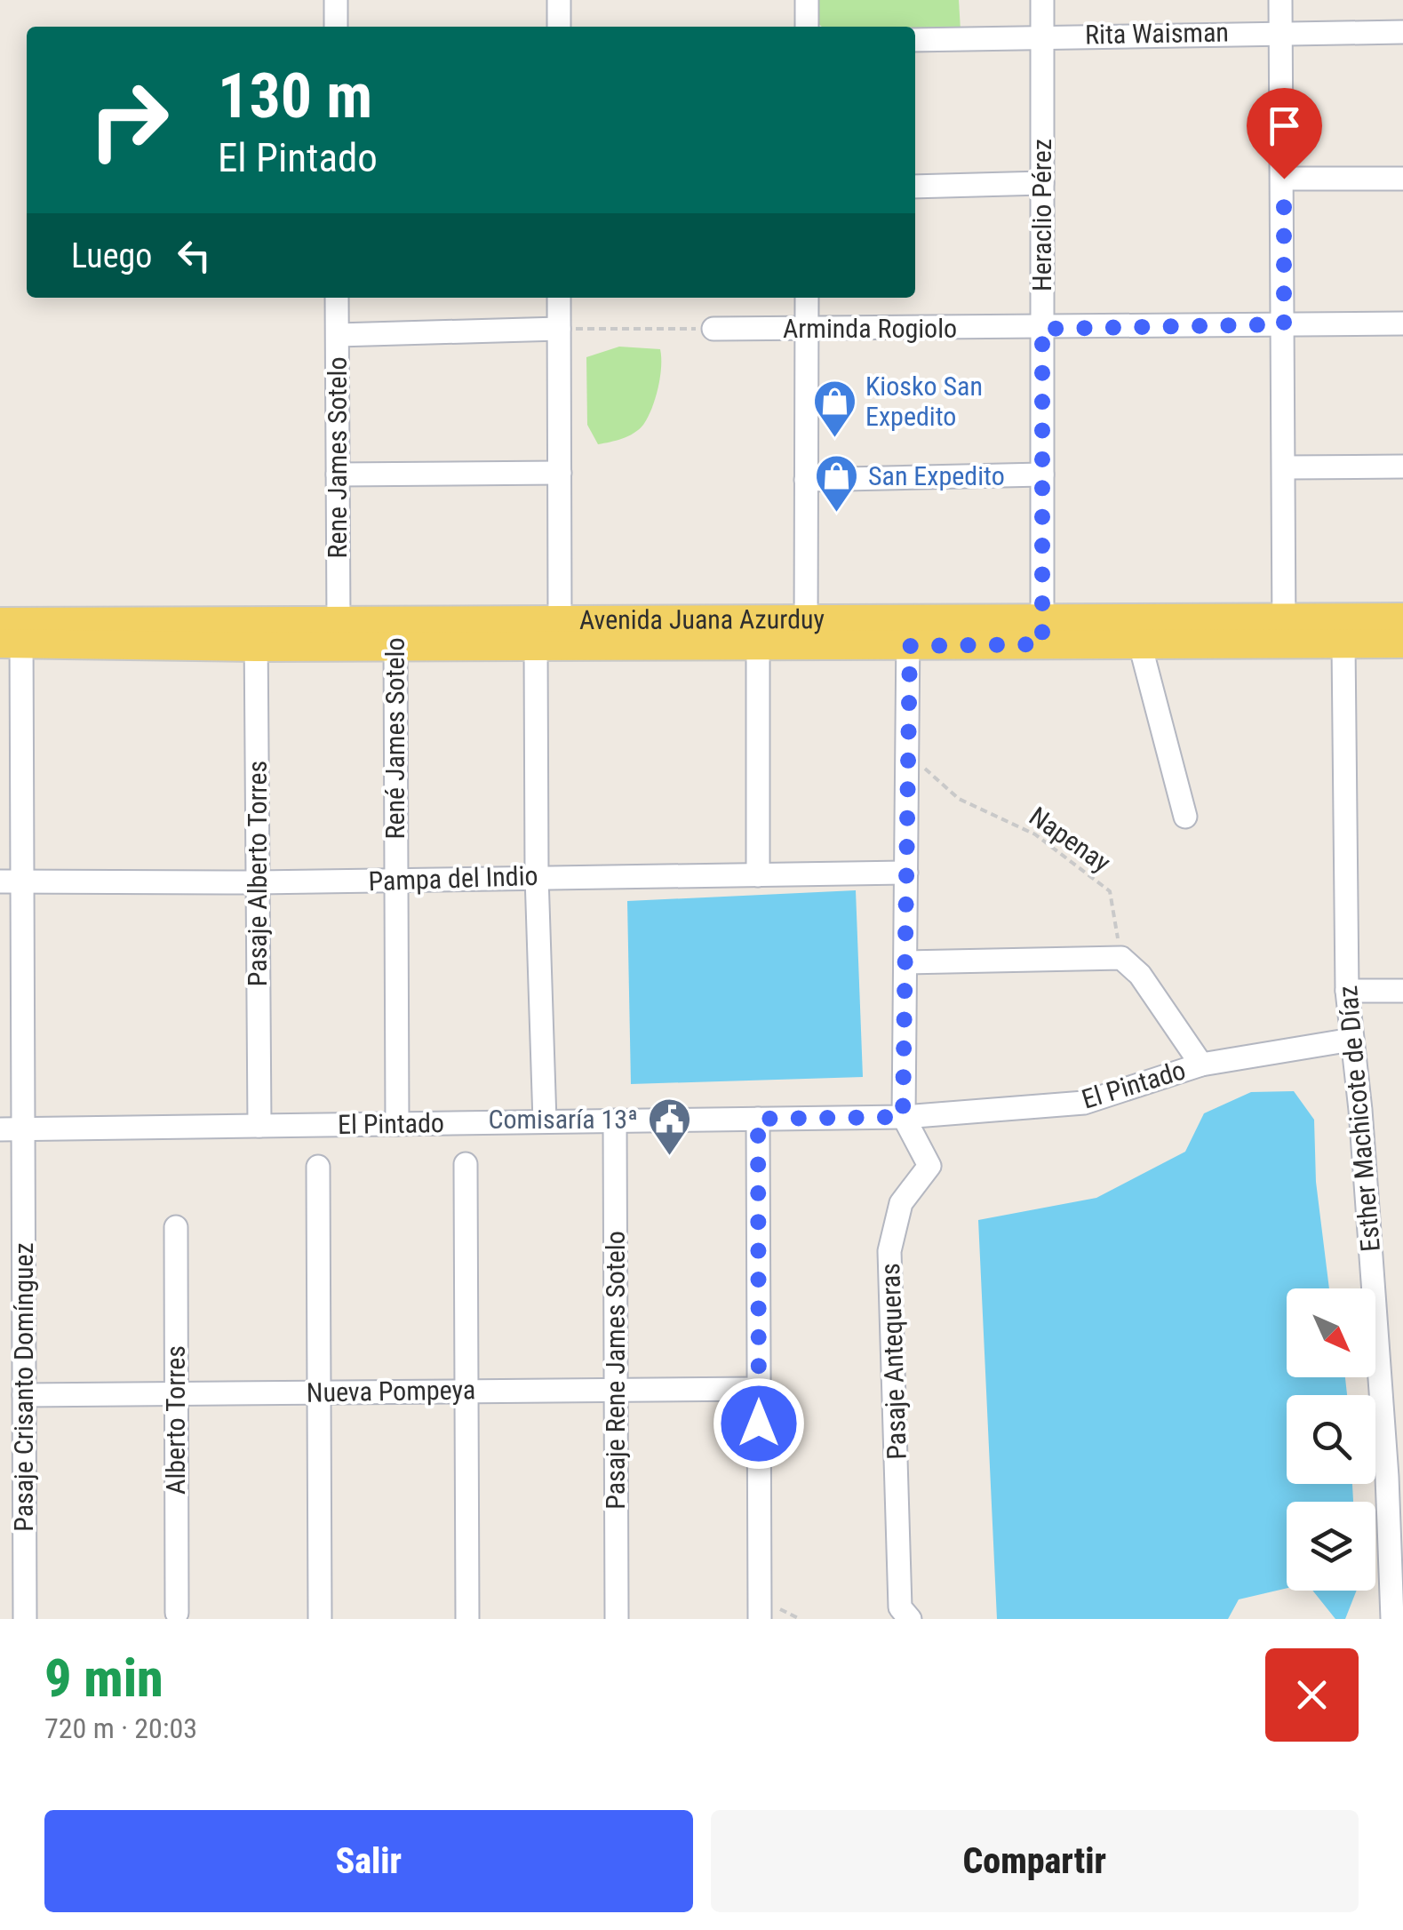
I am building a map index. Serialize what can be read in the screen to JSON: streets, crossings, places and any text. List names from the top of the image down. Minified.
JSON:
{"streets":{"main road":["Avenida Juana Azurduy"],"street":["Rita Waisman","Heraclio Pérez","Arminda Rogiolo","Rene James Sotelo","René James Sotelo","Pasaje Alberto Torres","Pampa del Indio","El Pintado","Esther Machicote de Díaz","Pasaje Antequeras","Pasaje Rene James Sotelo","Pasaje Crisanto Domínguez","Nueva Pompeya","Alberto Torres"],"path":["Napenay"]},"crossings":[["Rita Waisman","Heraclio Pérez"],["Heraclio Pérez","Arminda Rogiolo"],["Heraclio Pérez","Avenida Juana Azurduy"],["Rene James Sotelo","Avenida Juana Azurduy"],["Avenida Juana Azurduy","René James Sotelo"],["Avenida Juana Azurduy","Pasaje Alberto Torres"],["Avenida Juana Azurduy","Esther Machicote de Díaz"],["Avenida Juana Azurduy","Pasaje Crisanto Domínguez"],["René James Sotelo","Pampa del Indio"],["René James Sotelo","El Pintado"],["Pasaje Alberto Torres","Pampa del Indio"],["Pasaje Alberto Torres","El Pintado"],["Pampa del Indio","Pasaje Crisanto Domínguez"],["El Pintado","Esther Machicote de Díaz"],["El Pintado","Pasaje Antequeras"],["El Pintado","Pasaje Rene James Sotelo"],["El Pintado","Pasaje Crisanto Domínguez"],["Pasaje Rene James Sotelo","Nueva Pompeya"],["Pasaje Crisanto Domínguez","Nueva Pompeya"],["Nueva Pompeya","Alberto Torres"]],"places":{"shop":["Kiosko San Expedito","San Expedito"],"public building":["Comisaría 13ª"]},"north":"bottom right","page":{"turn":["130 m","El Pintado"],"then":"Luego","heading":["9 min","720 m · 20:03"],"buttons":["Salir","Compartir"]}}
